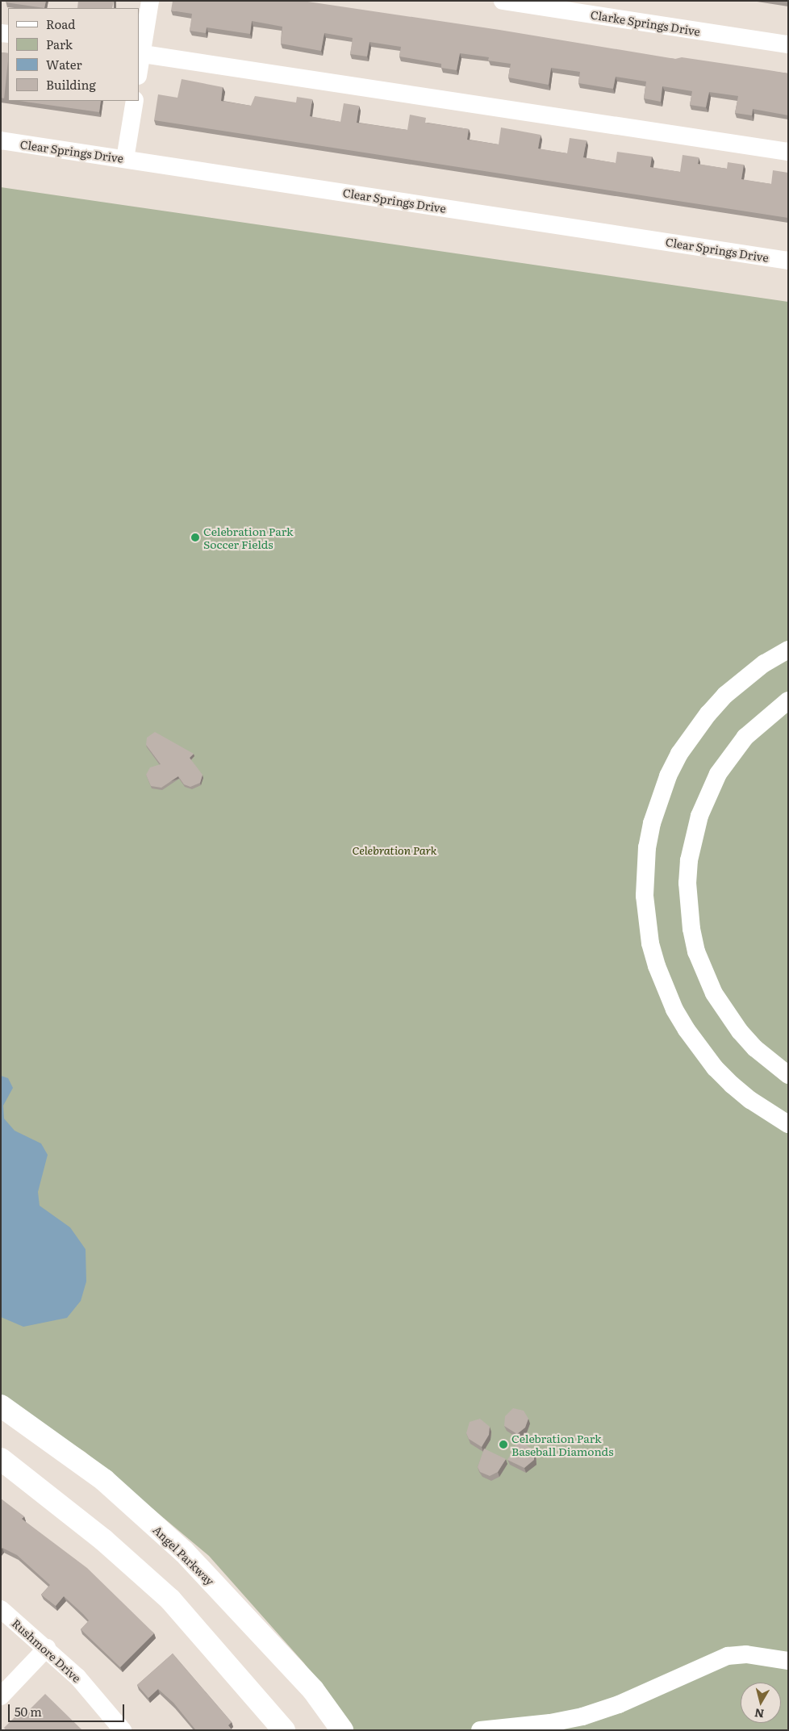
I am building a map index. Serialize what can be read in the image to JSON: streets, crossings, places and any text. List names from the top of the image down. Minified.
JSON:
{"streets":{"main road":["Angel Parkway"],"street":["Clarke Springs Drive","Clear Springs Drive","Rushmore Drive"]},"parks":["Celebration Park"],"places":["Celebration Park Soccer Fields","Celebration Park Baseball Diamonds"],"legend":["Road","Park","Water","Building"],"scale_bar":"50 m","north":"bottom"}
